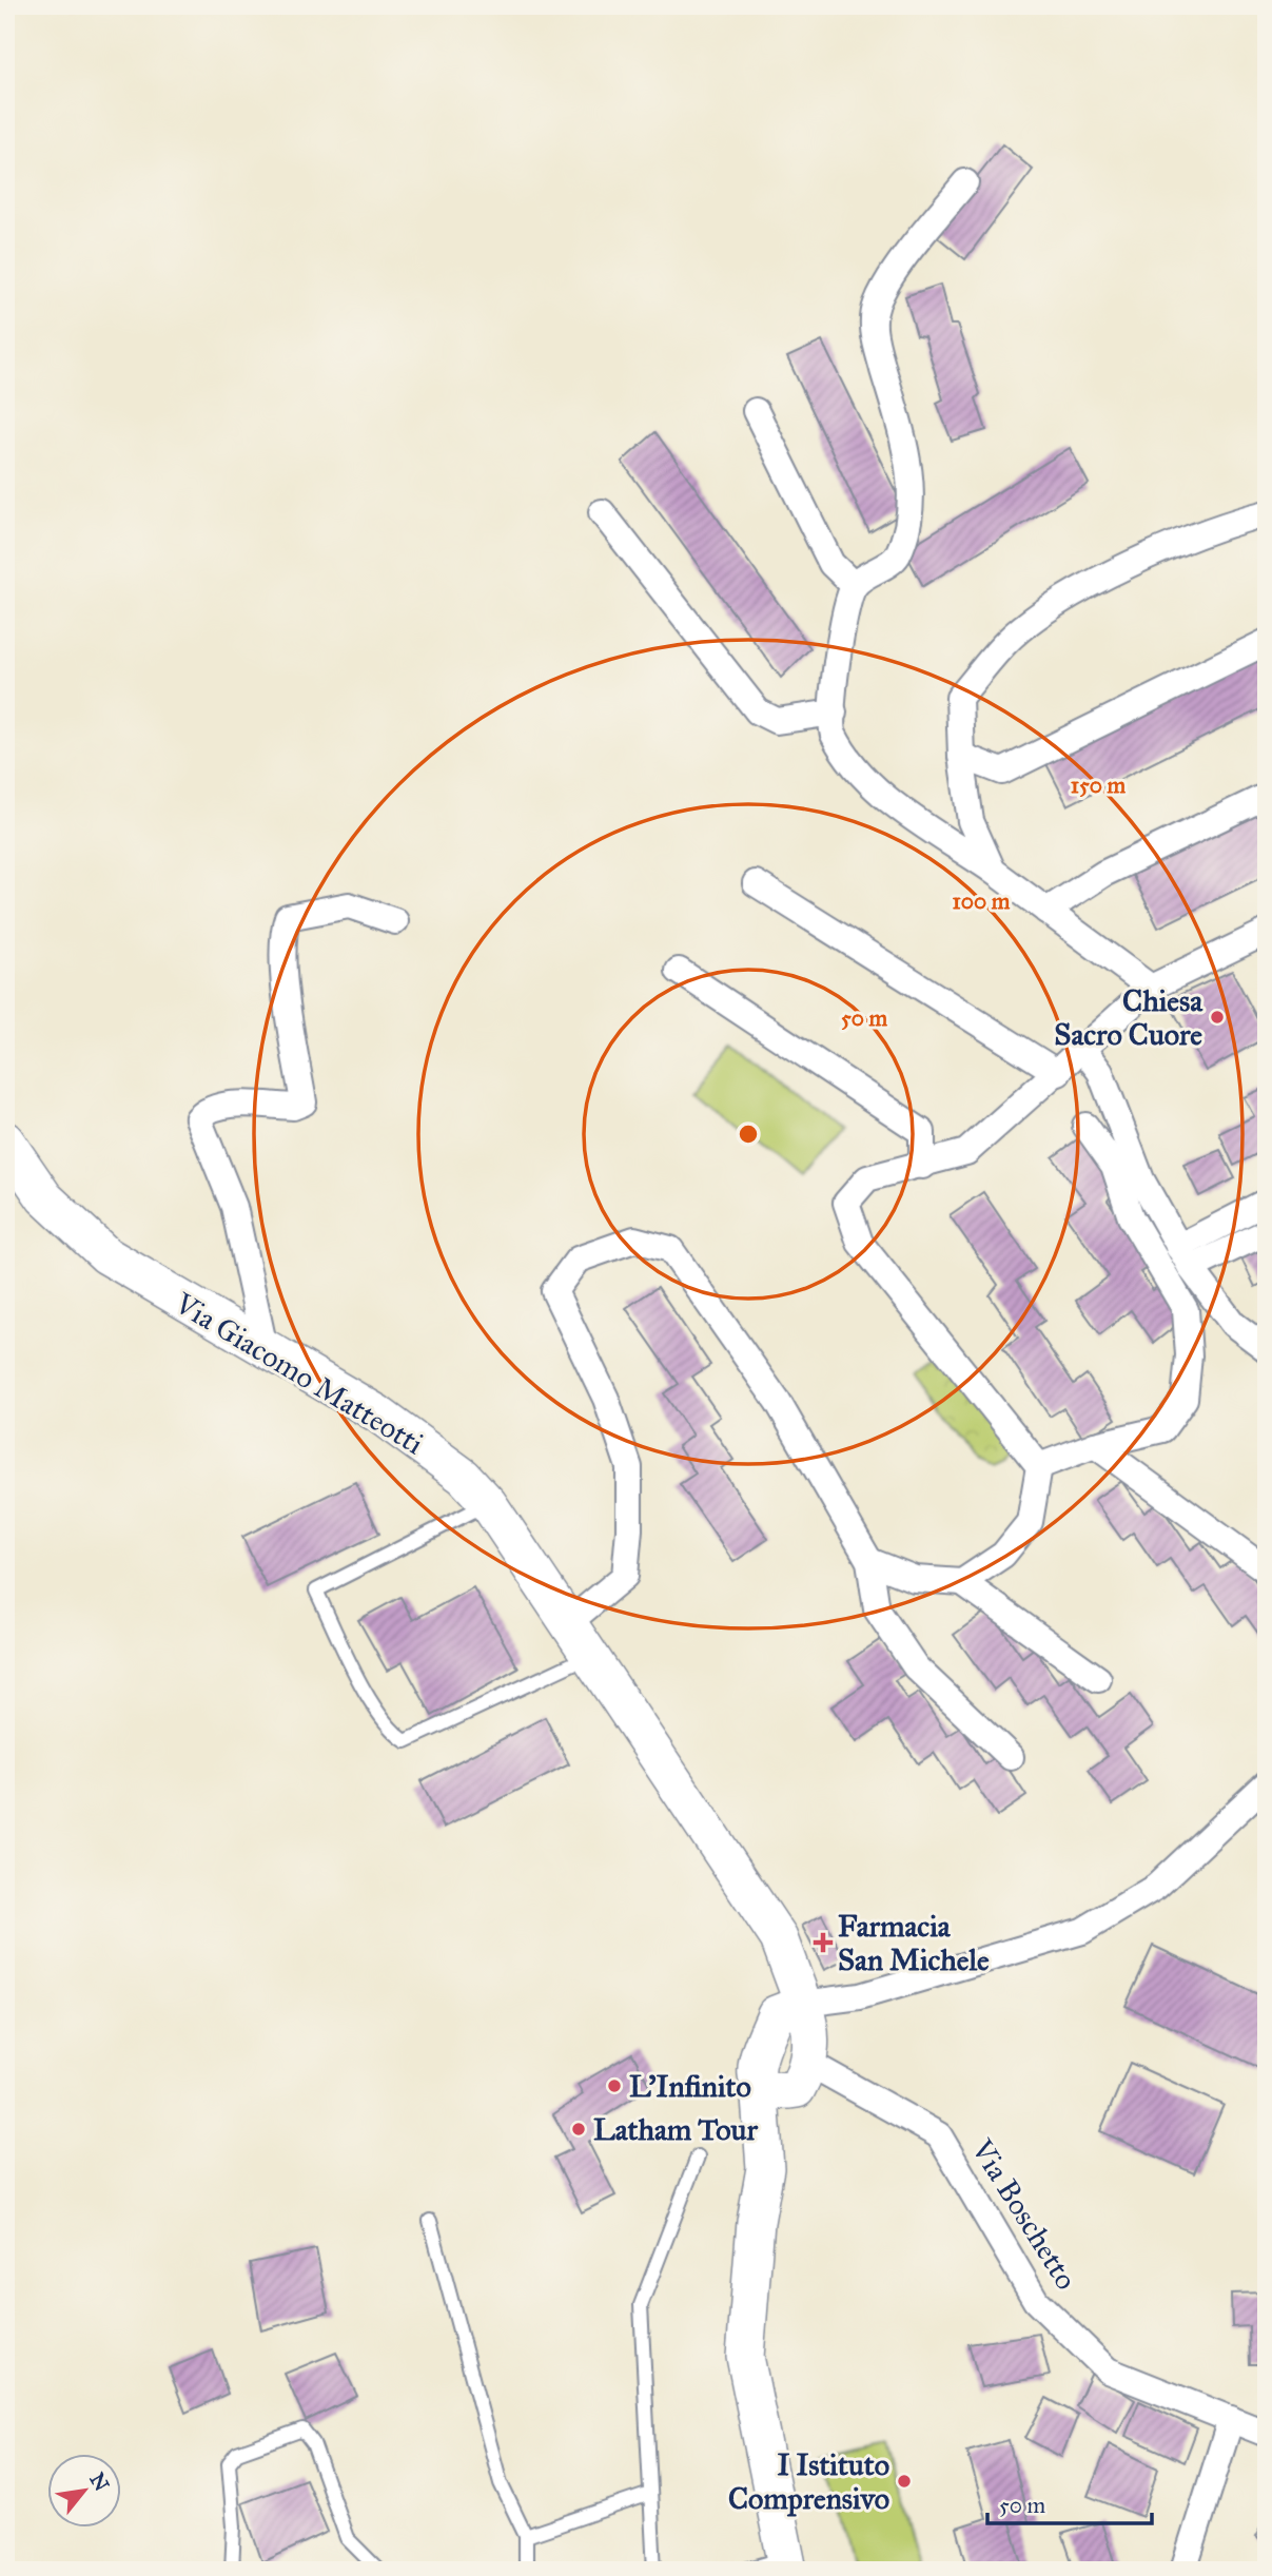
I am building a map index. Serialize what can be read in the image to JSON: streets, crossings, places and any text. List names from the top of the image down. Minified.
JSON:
{"streets":{"street":["Via Giacomo Matteotti","Via Boschetto"]},"crossings":[["Via Giacomo Matteotti","Via Boschetto"]],"places":{"other":["Chiesa Sacro Cuore","L'Infinito","Latham Tour","I Istituto Comprensivo"],"health":["Farmacia San Michele"]},"scale_bar":"50 m","north":"top right","rings":["150 m","100 m","50 m"]}
